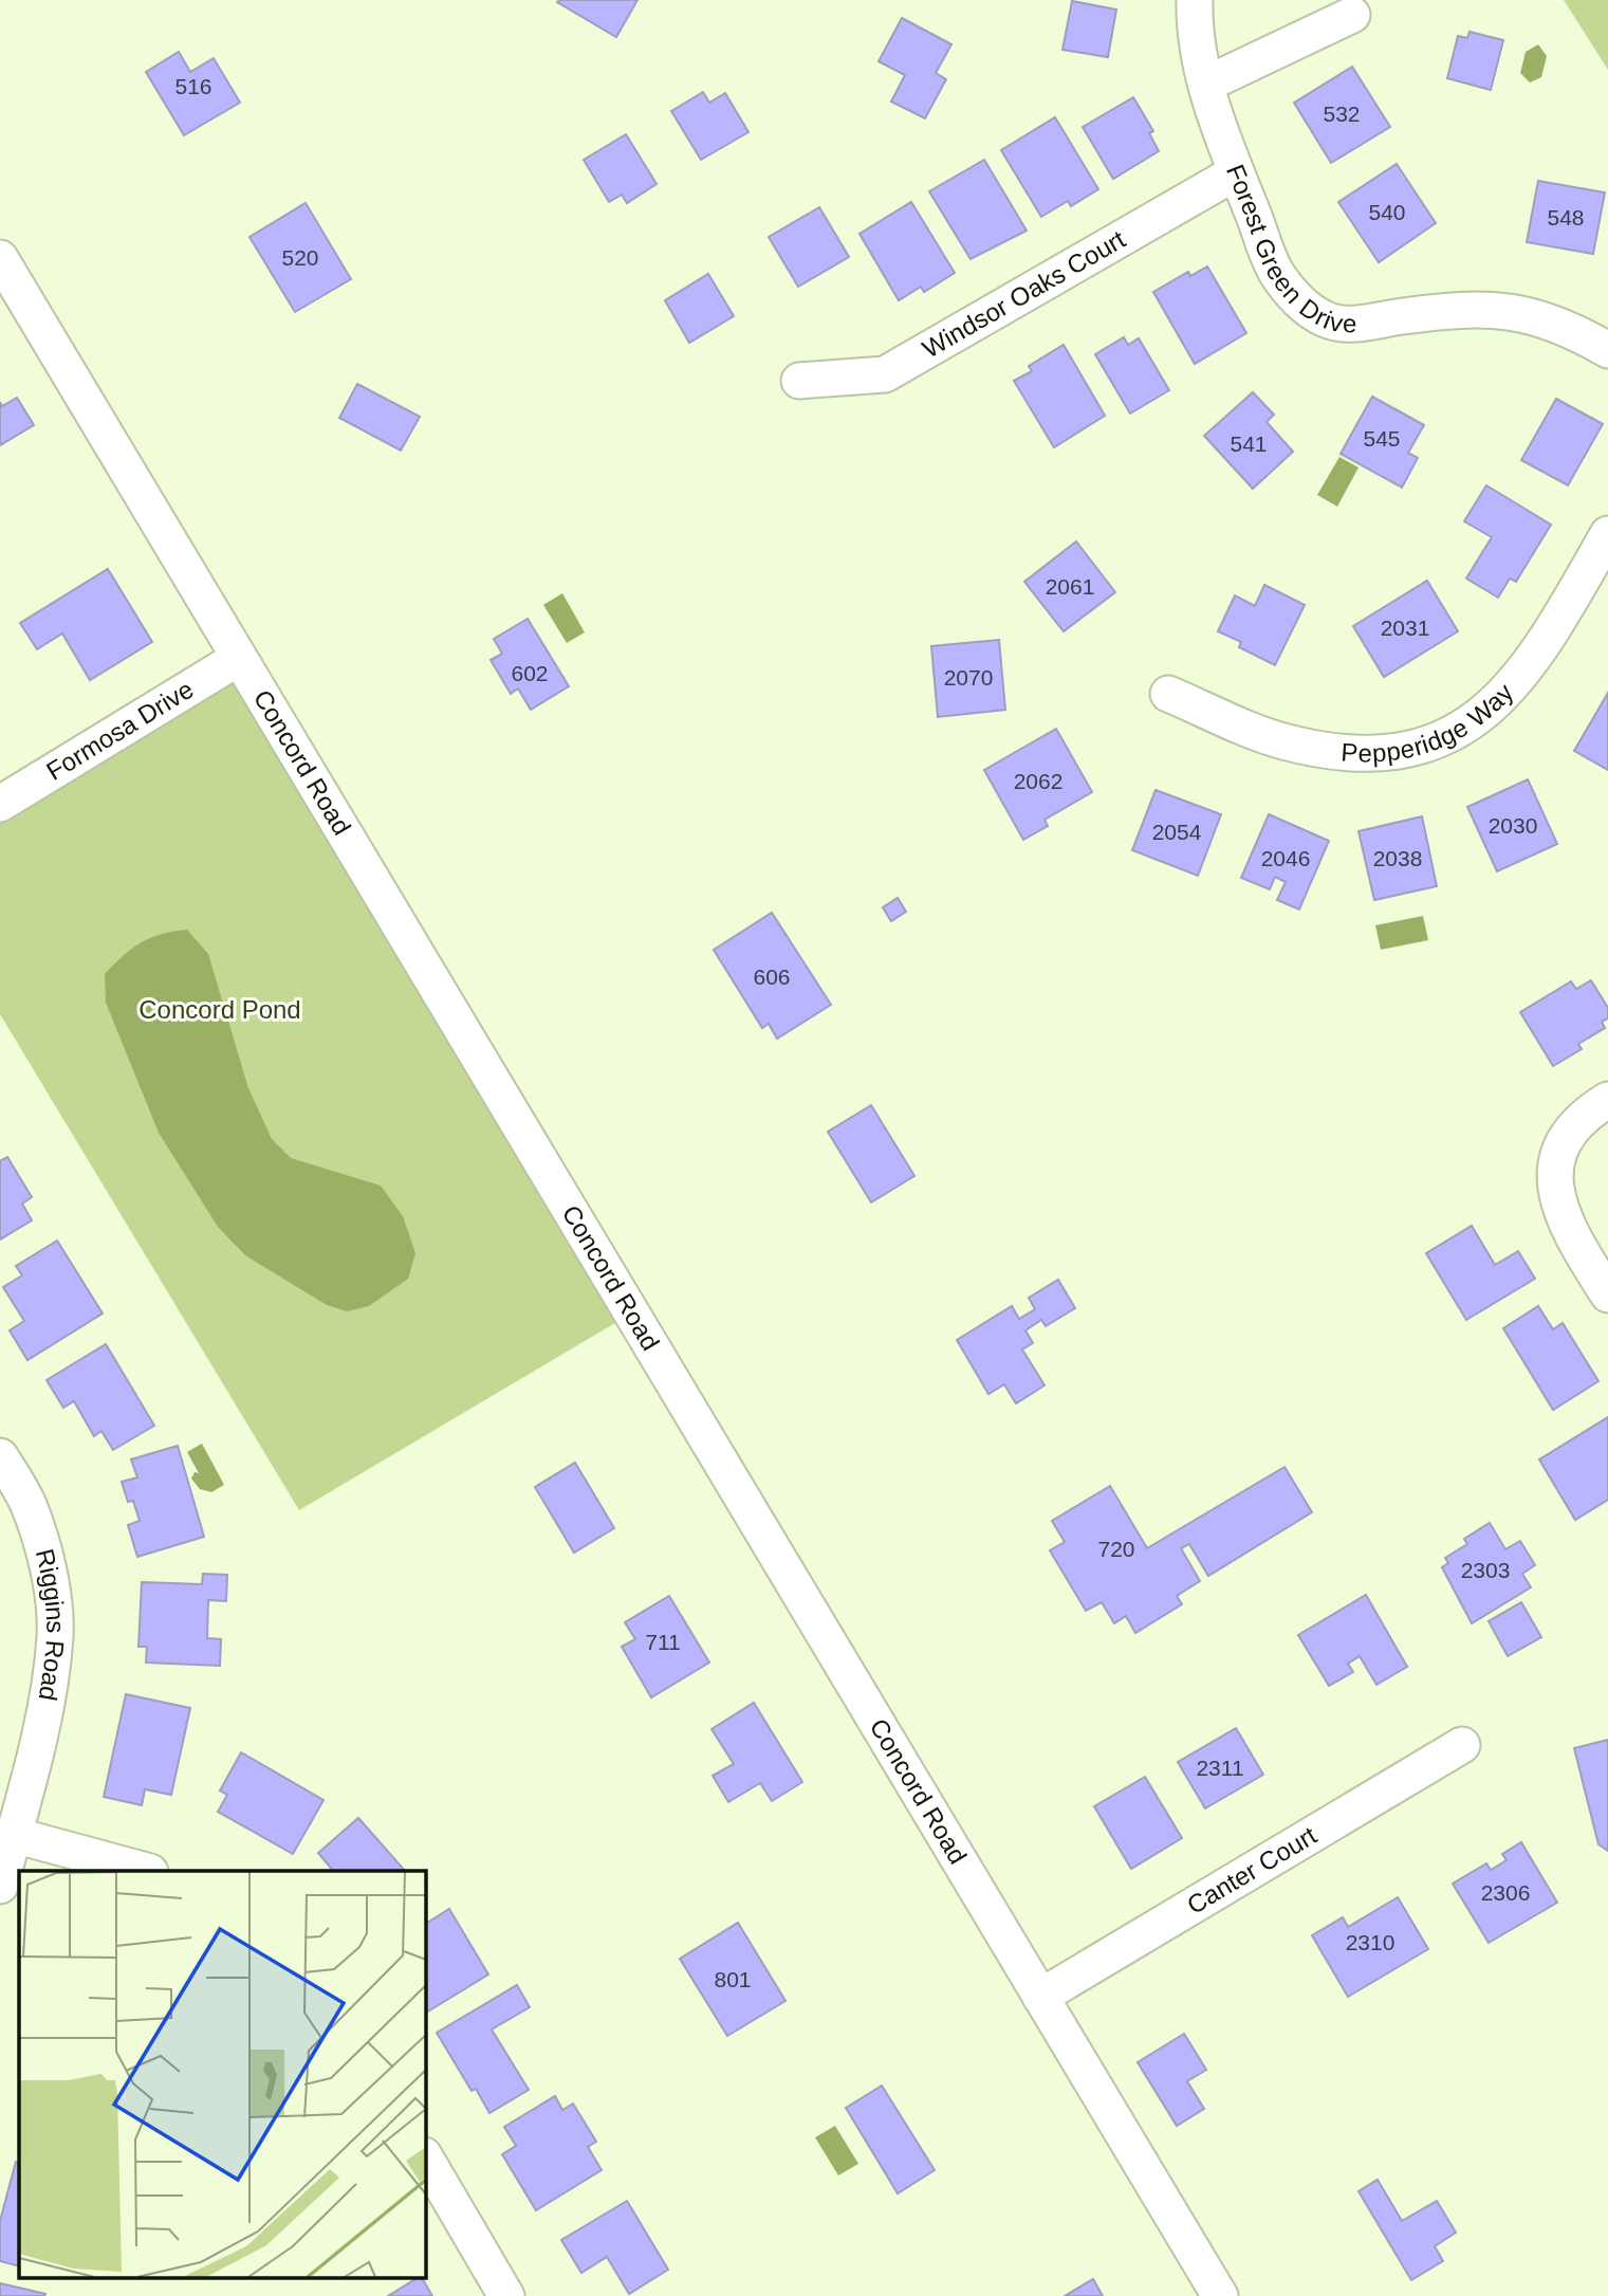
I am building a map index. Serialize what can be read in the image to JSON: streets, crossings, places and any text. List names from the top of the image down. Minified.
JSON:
{"streets":{"street":["Forest Green Drive","Windsor Oaks Court","Pepperidge Way","Formosa Drive","Concord Road","Riggins Road","Canter Court"]},"crossings":[["Forest Green Drive","Windsor Oaks Court"],["Formosa Drive","Concord Road"],["Concord Road","Canter Court"]],"parks":["Concord Pond"],"house_numbers":["516","532","540","548","520","545","541","2061","2031","602","2070","2062","2030","2054","2046","2038","606","720","2303","711","2311","2306","2310","801"]}
